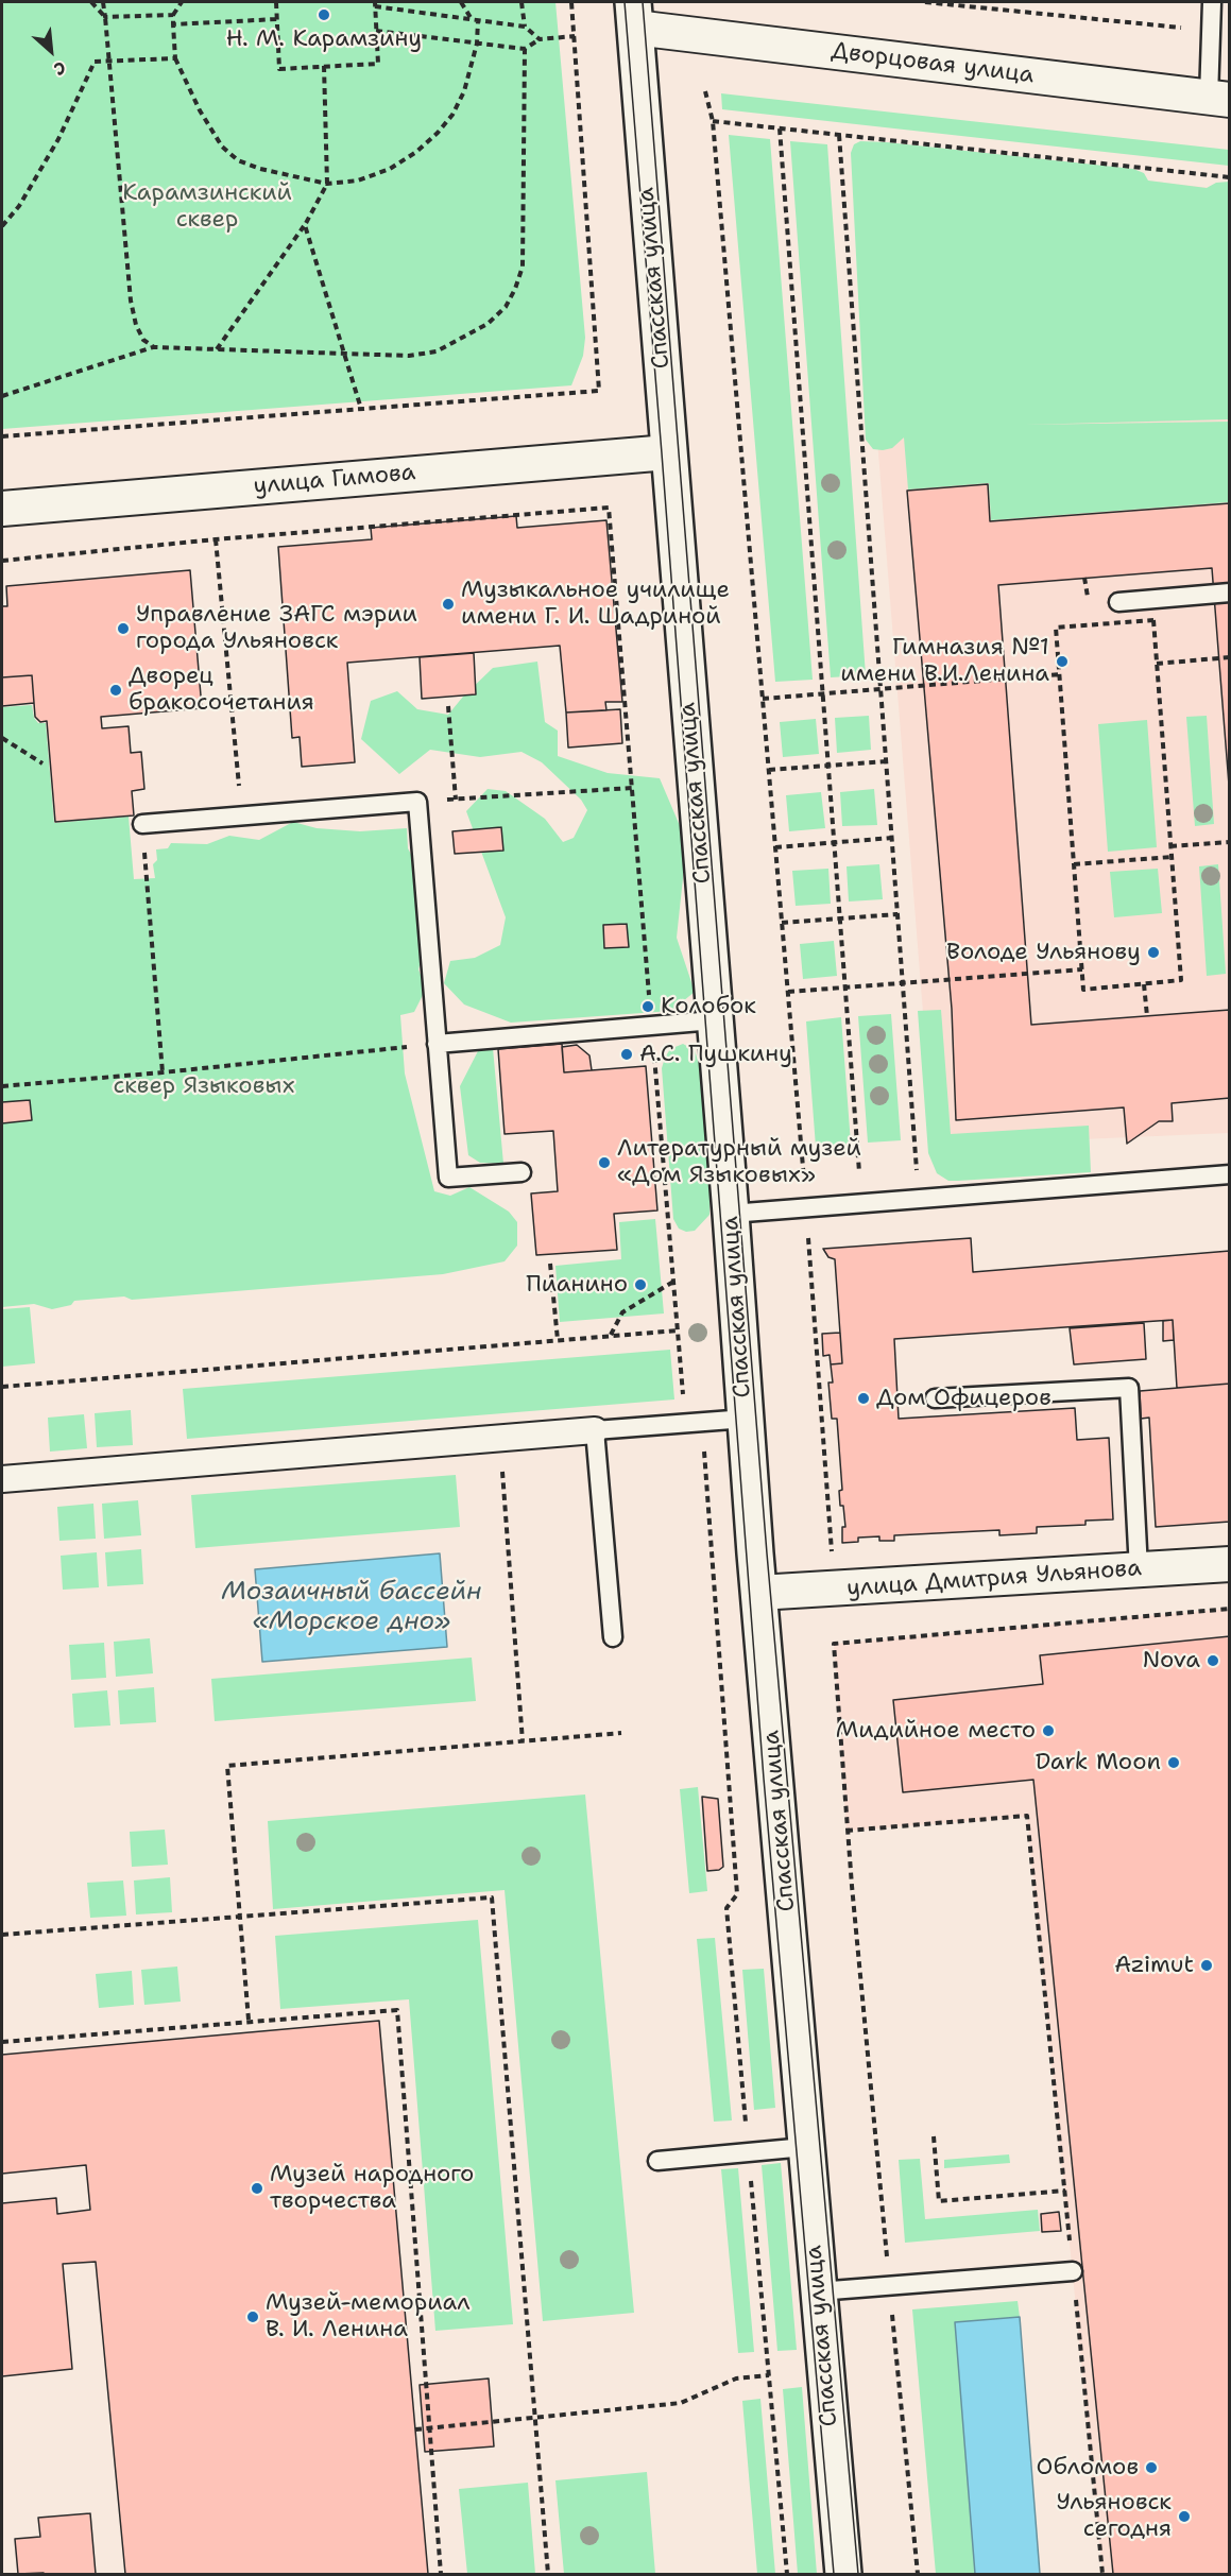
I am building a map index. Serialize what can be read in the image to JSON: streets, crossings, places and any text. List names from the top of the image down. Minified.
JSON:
{"streets":{"street":["Дворцовая улица","Спасская улица","улица Гимова","улица Дмитрия Ульянова"]},"crossings":[["Дворцовая улица","Спасская улица"],["Спасская улица","улица Гимова"],["Спасская улица","улица Дмитрия Ульянова"]],"water":["Мозаичный бассейн «Морское дно»"],"parks":["Карамзинский сквер","сквер Языковых"],"places":["Н. М. Карамзину","Музыкальное училище имени Г. И. Шадриной","Управление ЗАГС мэрии города Ульяновск","Гимназия №1 имени В.И.Ленина","Дворец бракосочетания","Володе Ульянову","Колобок","А.С. Пушкину","Литературный музей «Дом Языковых»","Пианино","Дом Офицеров","Nova","Мидийное место","Dark Moon","Azimut","Музей народного творчества","Музей-мемориал В. И. Ленина","Обломов","Ульяновск сегодня"],"north":"bottom right"}
